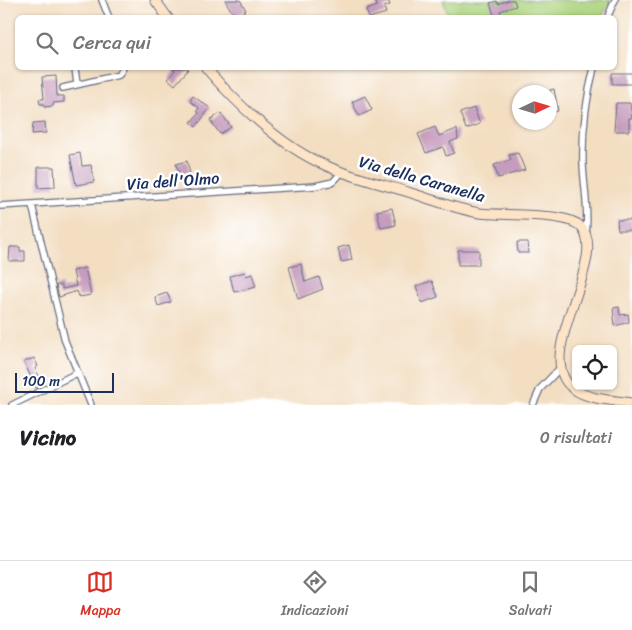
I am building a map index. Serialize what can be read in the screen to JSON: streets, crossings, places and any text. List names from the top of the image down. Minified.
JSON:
{"streets":{"main road":["Via della Caranella"],"street":["Via dell'Olmo"]},"crossings":[["Via della Caranella","Via dell'Olmo"]],"scale_bar":"100 m","north":"right","page":{"search":"Cerca qui","scale":"100 m","heading":["Vicino","0 risultati"],"nav":["Mappa","Indicazioni","Salvati"]}}
